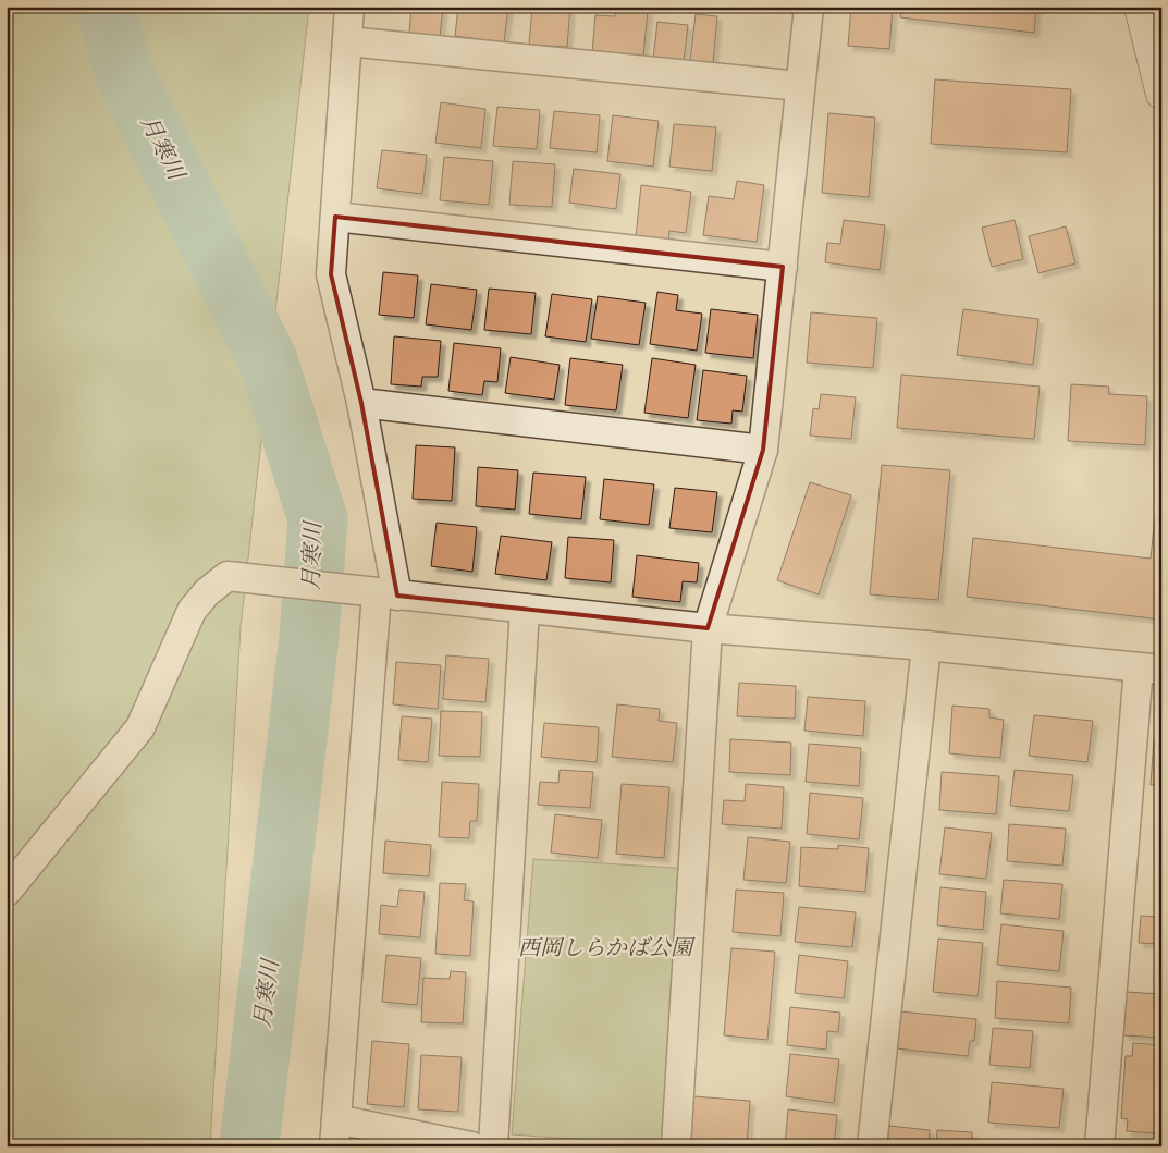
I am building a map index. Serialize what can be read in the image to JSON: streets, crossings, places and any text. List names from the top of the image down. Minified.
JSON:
{"water":["月寒川"],"parks":["西岡しらかば公園"]}
